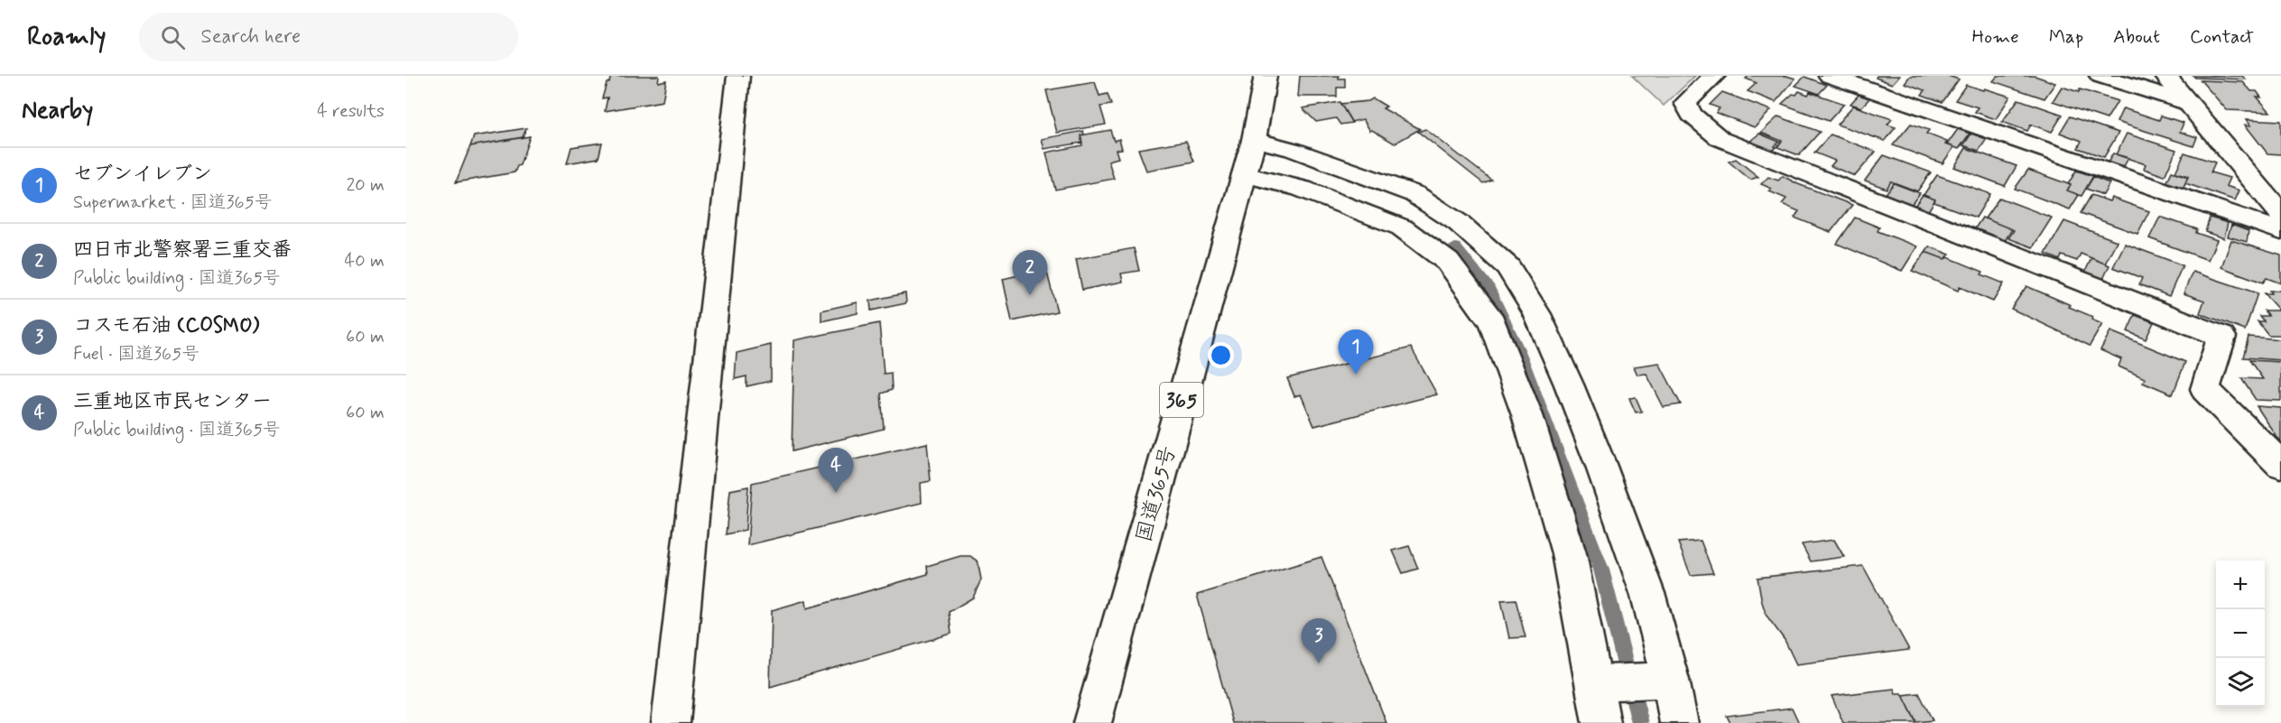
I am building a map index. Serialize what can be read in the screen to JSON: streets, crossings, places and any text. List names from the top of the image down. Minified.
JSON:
{"streets":{"main road":["365","国道365号"]},"page":{"header":"Roamly","search":"Search here","nav":["Home","Map","About","Contact"],"heading":["Nearby","4 results"],"list":[{"mark":"1","name":"セブンイレブン","note":"Supermarket · 国道365号","value":"20 m"},{"mark":"2","name":"四日市北警察署三重交番","note":"Public building · 国道365号","value":"40 m"},{"mark":"3","name":"コスモ石油 (COSMO)","note":"Fuel · 国道365号","value":"60 m"},{"mark":"4","name":"三重地区市民センター","note":"Public building · 国道365号","value":"60 m"}],"pins":["2","1","4","3"],"map_buttons":["+","−"]}}
